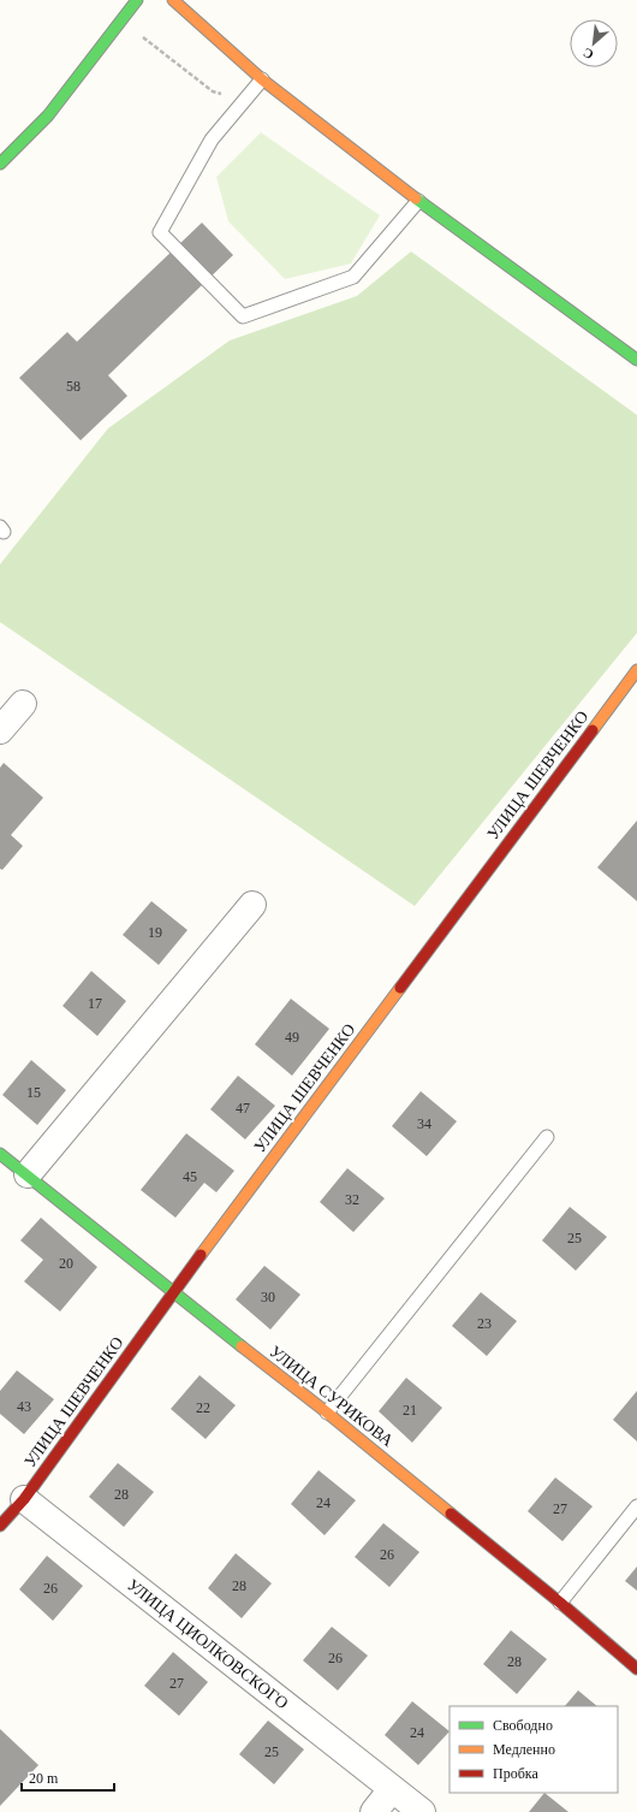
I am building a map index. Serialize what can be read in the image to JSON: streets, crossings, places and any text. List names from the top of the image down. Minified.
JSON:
{"streets":{"street":["УЛИЦА ШЕВЧЕНКО","УЛИЦА СУРИКОВА","УЛИЦА ЦИОЛКОВСКОГО"]},"crossings":[["УЛИЦА ШЕВЧЕНКО","УЛИЦА СУРИКОВА"],["УЛИЦА ШЕВЧЕНКО","УЛИЦА ЦИОЛКОВСКОГО"]],"house_numbers":["58","19","17","49","15","47","34","45","32","25","20","30","23","43","22","21","28","24","27","26","28","26","26","28","27","24","25"],"legend":["Свободно","Медленно","Пробка"],"scale_bar":"20 m","north":"bottom left"}
